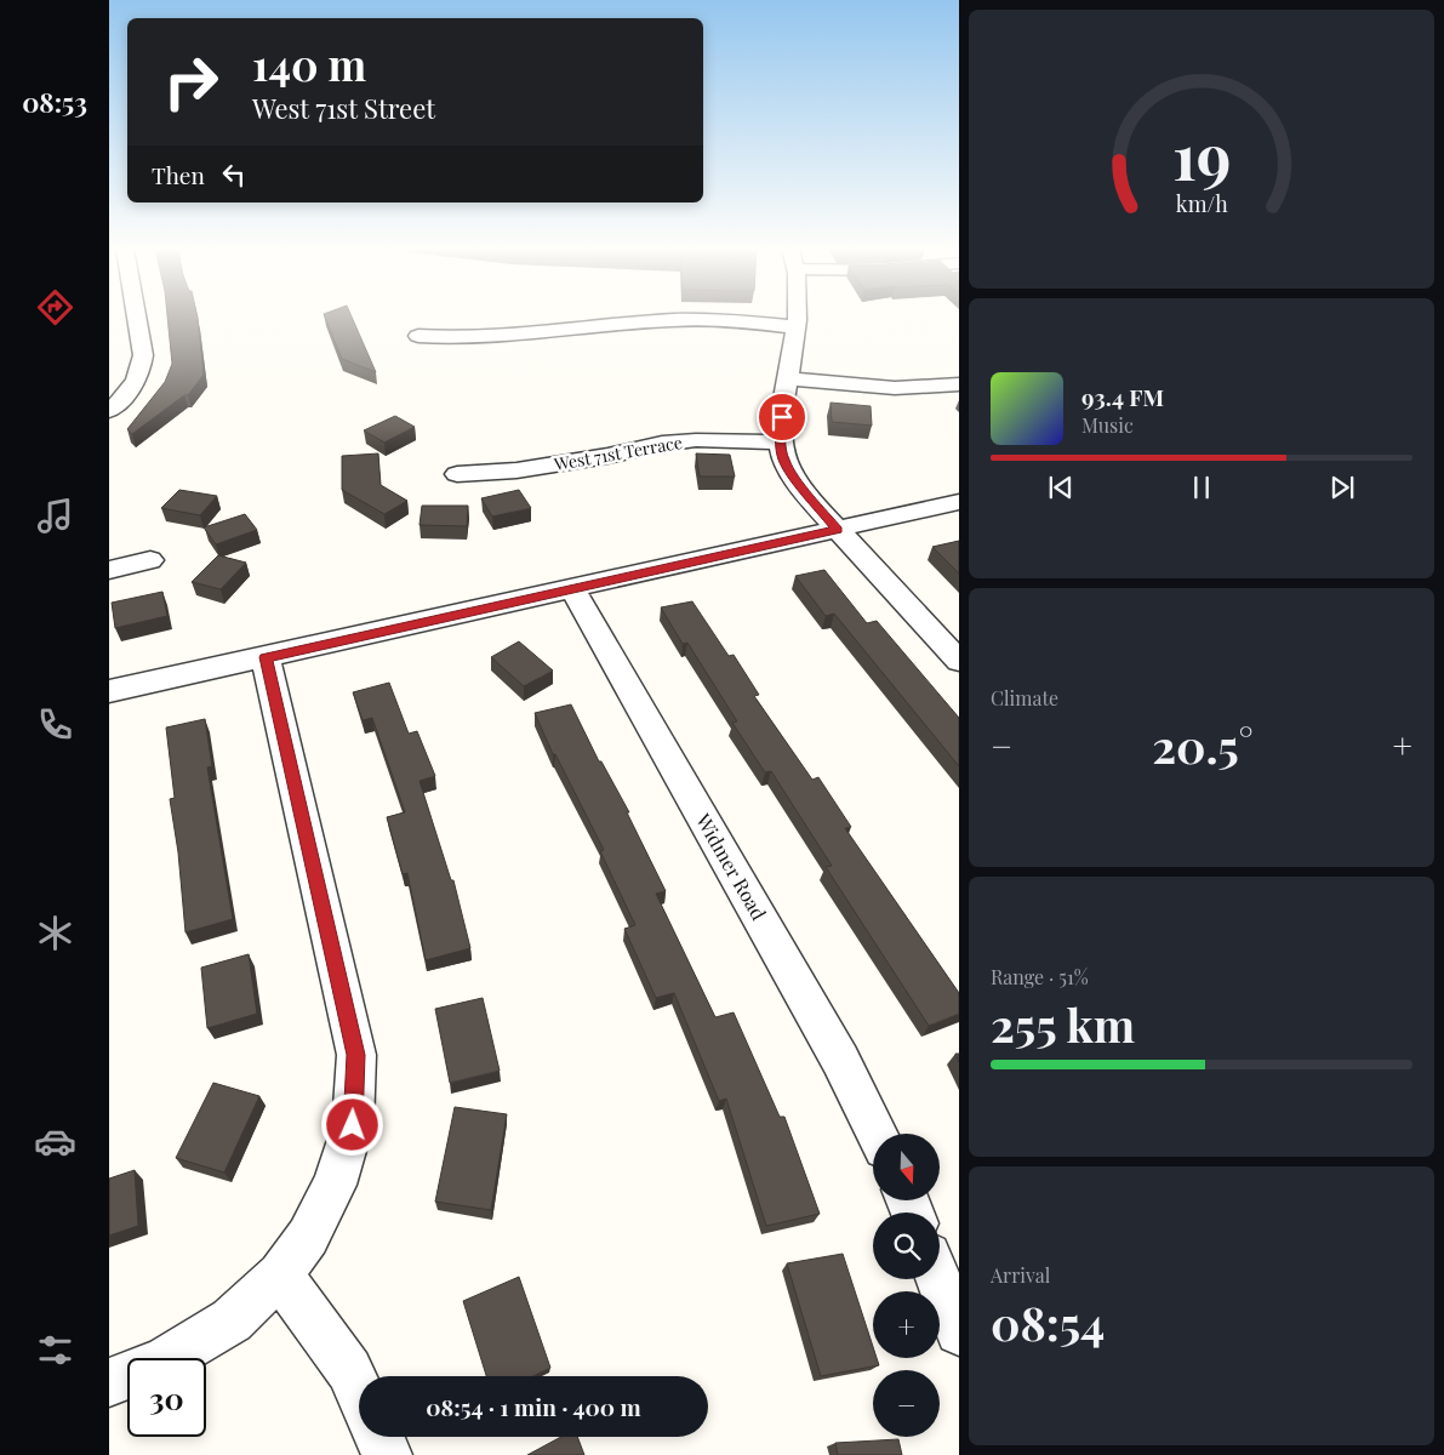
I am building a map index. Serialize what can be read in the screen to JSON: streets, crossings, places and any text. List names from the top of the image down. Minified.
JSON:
{"streets":{"street":["West 71st Terrace","Widmer Road"]},"north":"bottom","page":{"tabs":"08:53","turn":["140 m","West 71st Street"],"then":"Then","song":["93.4 FM","Music"],"tile":["Climate",["Range · 51%","255 km"],["Arrival","08:54"]],"heat":["−","20.5°","+"],"map_buttons":["+","−"],"limit":"30","trip":"08:54 · 1 min · 400 m","gauge":["19","km/h"]}}
